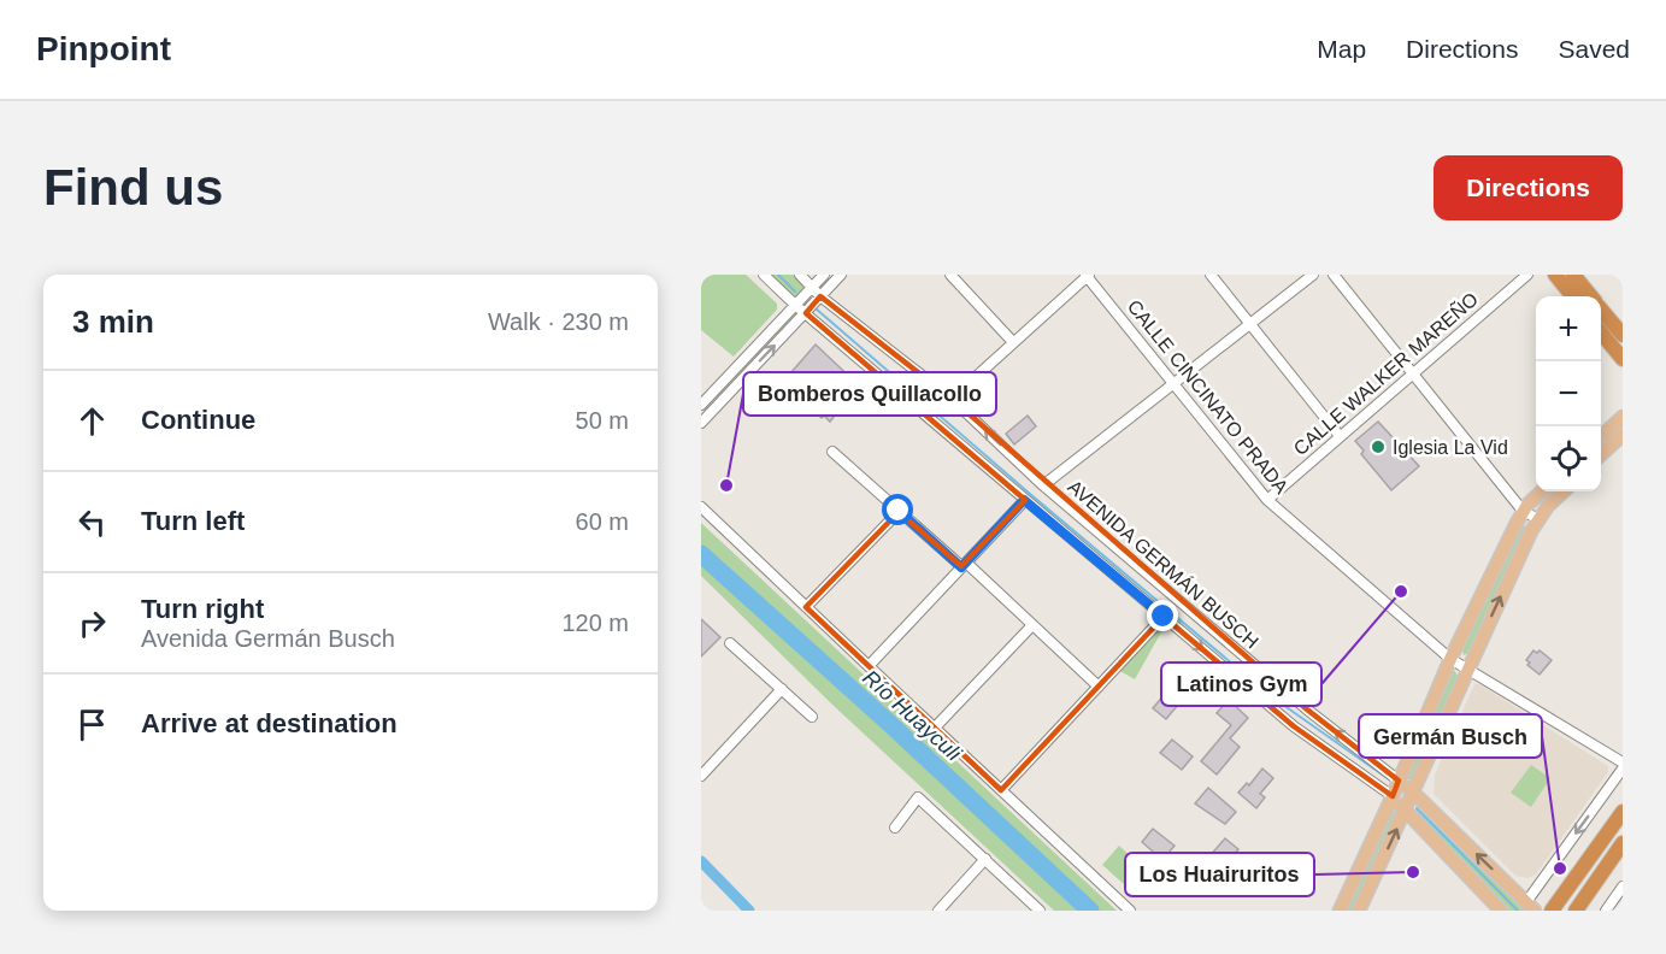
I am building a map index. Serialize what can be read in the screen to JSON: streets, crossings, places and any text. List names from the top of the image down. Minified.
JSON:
{"streets":{"main road":["AVENIDA GERMÁN BUSCH"],"street":["CALLE WALKER MAREÑO","CALLE CINCINATO PRADA"]},"crossings":[["CALLE WALKER MAREÑO","CALLE CINCINATO PRADA"]],"water":["Río Huayculi"],"places":["Iglesia La Vid","Bomberos Quillacollo","Latinos Gym","Germán Busch","Los Huairuritos"],"page":{"header":"Pinpoint","nav":["Map","Directions","Saved"],"buttons":"Directions","title":"Find us","heading":["3 min","Walk · 230 m"],"map_buttons":["+","−"],"list":[["Continue","50 m"],["Turn left","60 m"],["Turn right","Avenida Germán Busch","120 m"],"Arrive at destination"]}}
